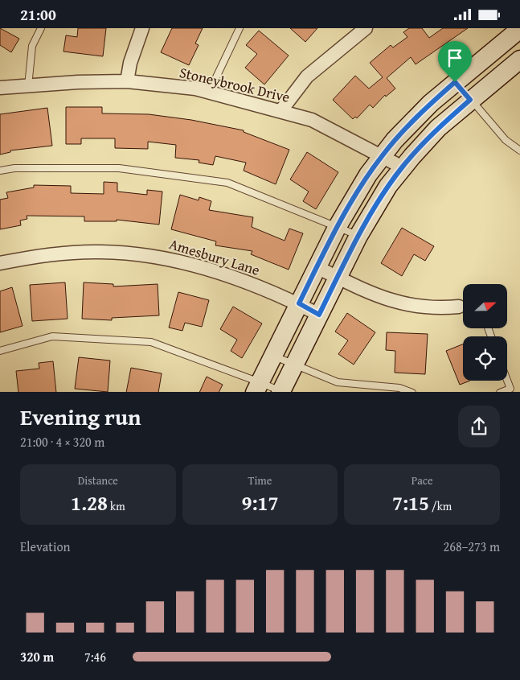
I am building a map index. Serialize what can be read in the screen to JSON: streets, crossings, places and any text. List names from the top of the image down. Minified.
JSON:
{"streets":{"street":["Stoneybrook Drive","Amesbury Lane"]},"north":"right","page":{"status":"21:00","heading":["Evening run","21:00 · 4 × 320 m"],"stats":[["Distance","1.28 km"],["Time","9:17"],["Pace","7:15 /km"]],"chart":["Elevation","268–273 m"],"list":[{"name":"320 m","note":"7:46"}]}}
